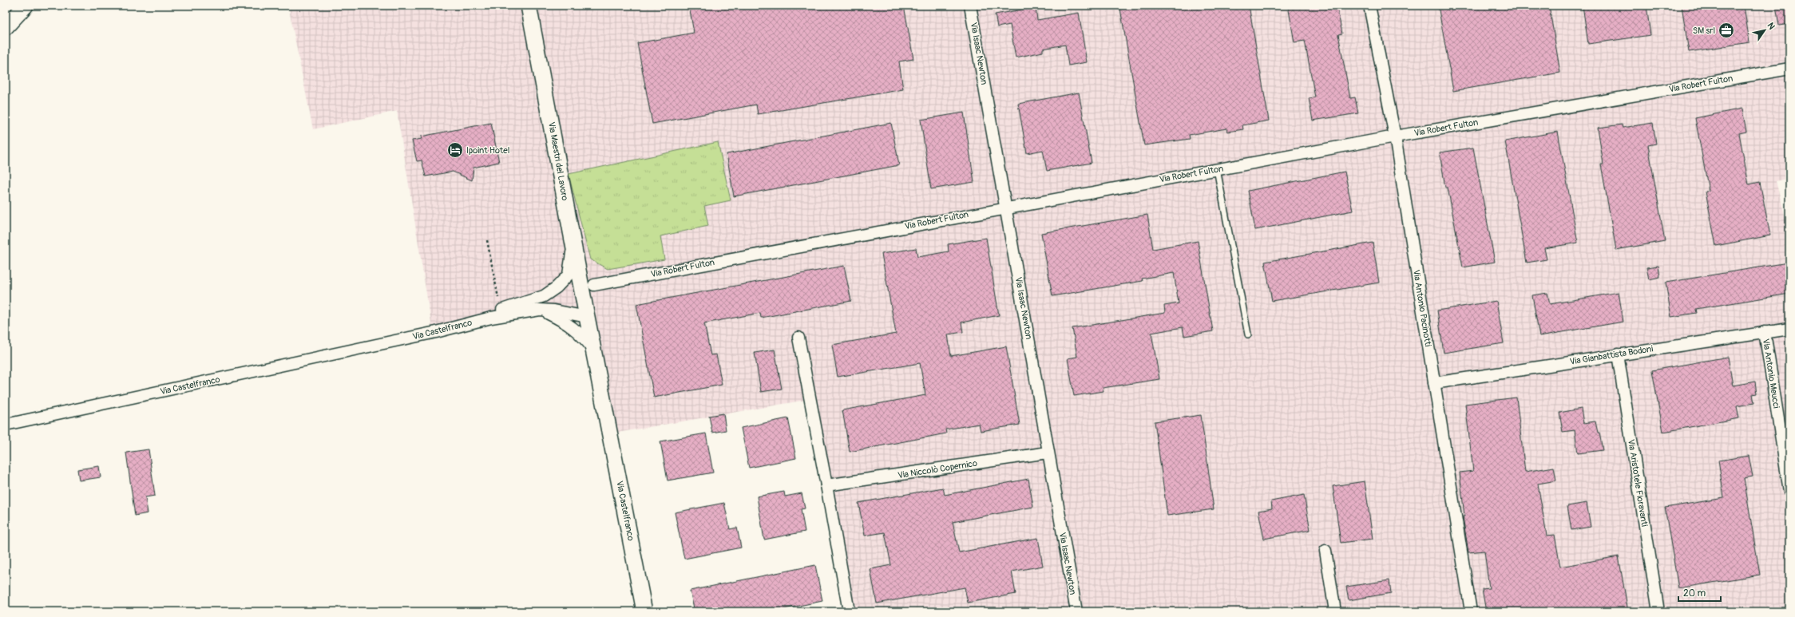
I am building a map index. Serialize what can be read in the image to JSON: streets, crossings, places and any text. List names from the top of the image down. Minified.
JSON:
{"streets":{"street":["Via Isaac Newton","Via Robert Fulton","Via Maestri del Lavoro","Via Antonio Pacinotti","Via Castelfranco","Via Gianbattista Bodoni","Via Antonio Meucci","Via Niccolò Copernico","Via Aristotele Fioravanti"]},"crossings":[["Via Isaac Newton","Via Robert Fulton"],["Via Isaac Newton","Via Niccolò Copernico"],["Via Robert Fulton","Via Antonio Pacinotti"],["Via Maestri del Lavoro","Via Castelfranco"],["Via Antonio Pacinotti","Via Gianbattista Bodoni"],["Via Gianbattista Bodoni","Via Antonio Meucci"],["Via Gianbattista Bodoni","Via Aristotele Fioravanti"]],"places":{"office":["SM srl"],"hotel":["Ipoint Hotel"]},"scale_bar":"20 m","north":"top right"}
